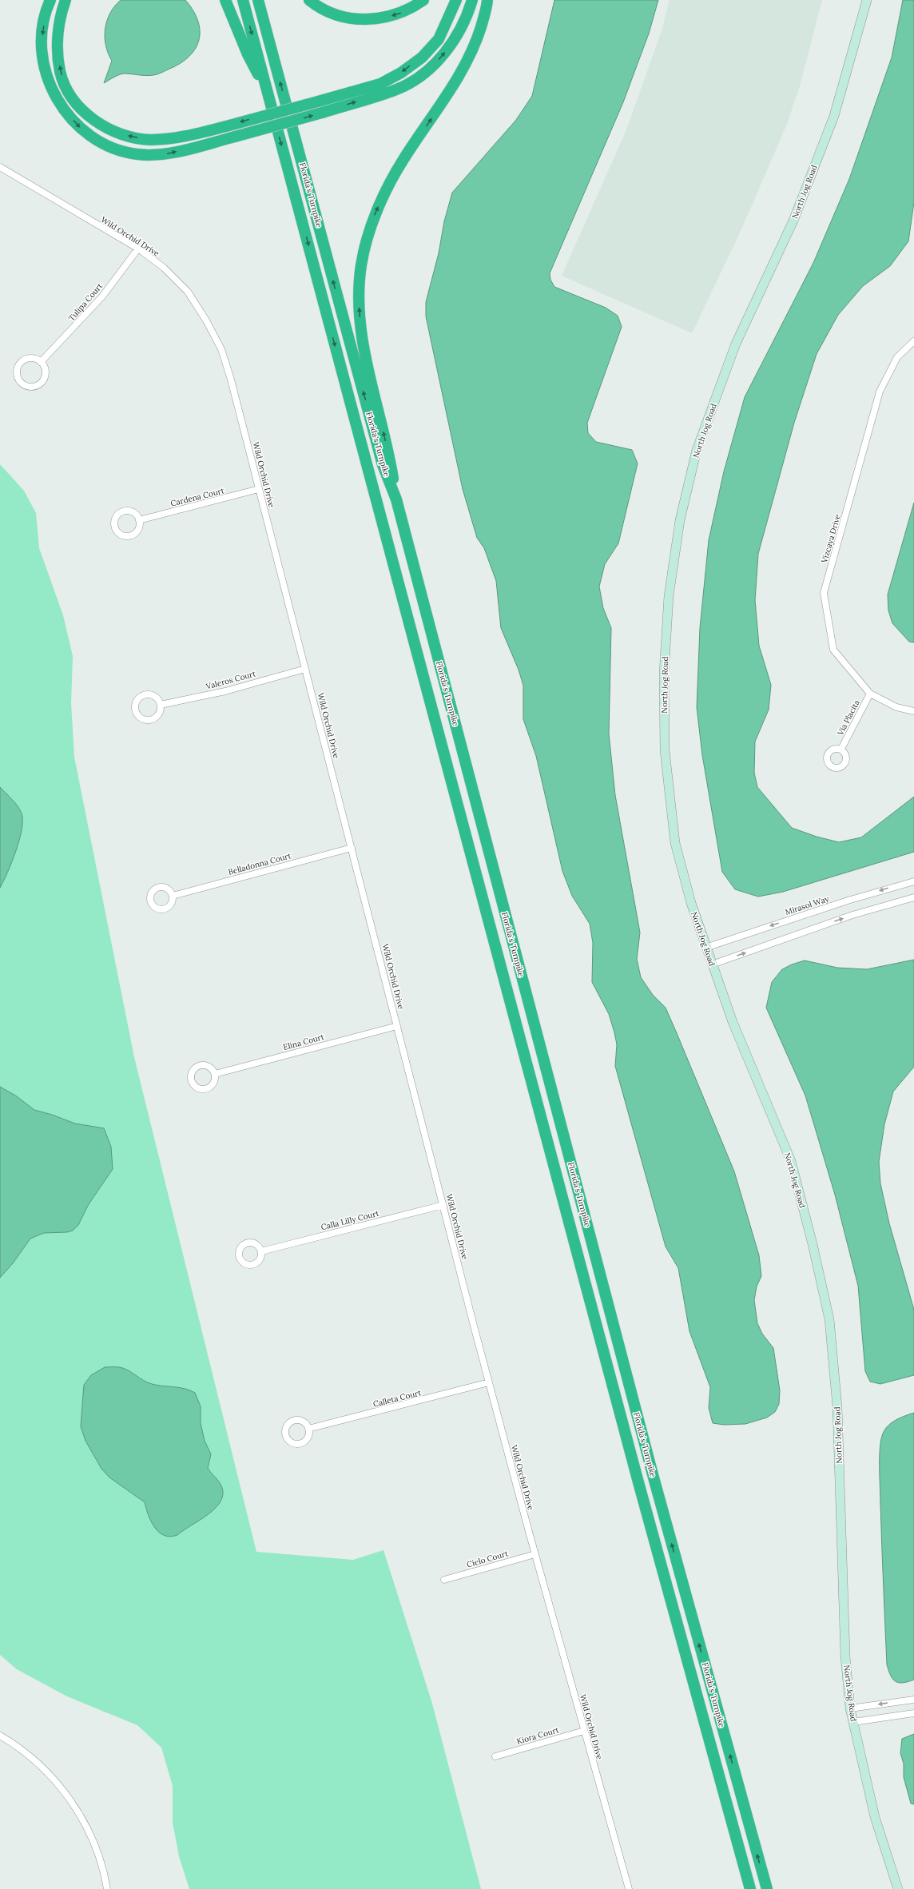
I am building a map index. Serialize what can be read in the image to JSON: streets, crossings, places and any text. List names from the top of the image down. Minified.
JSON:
{"streets":{"highway":["Florida's Turnpike"],"street":["North Jog Road","Wild Orchid Drive","Tulipa Court","Cardena Court","Vizcaya Drive","Valeros Court","Via Placita","Belladonna Court","Mirasol Way","Elina Court","Calla Lilly Court","Calleta Court","Cielo Court","Kiora Court"]},"crossings":[["North Jog Road","Mirasol Way"],["Wild Orchid Drive","Tulipa Court"],["Wild Orchid Drive","Cardena Court"],["Wild Orchid Drive","Valeros Court"],["Wild Orchid Drive","Belladonna Court"],["Wild Orchid Drive","Elina Court"],["Wild Orchid Drive","Calla Lilly Court"],["Wild Orchid Drive","Calleta Court"],["Wild Orchid Drive","Cielo Court"],["Wild Orchid Drive","Kiora Court"],["Vizcaya Drive","Via Placita"]]}
